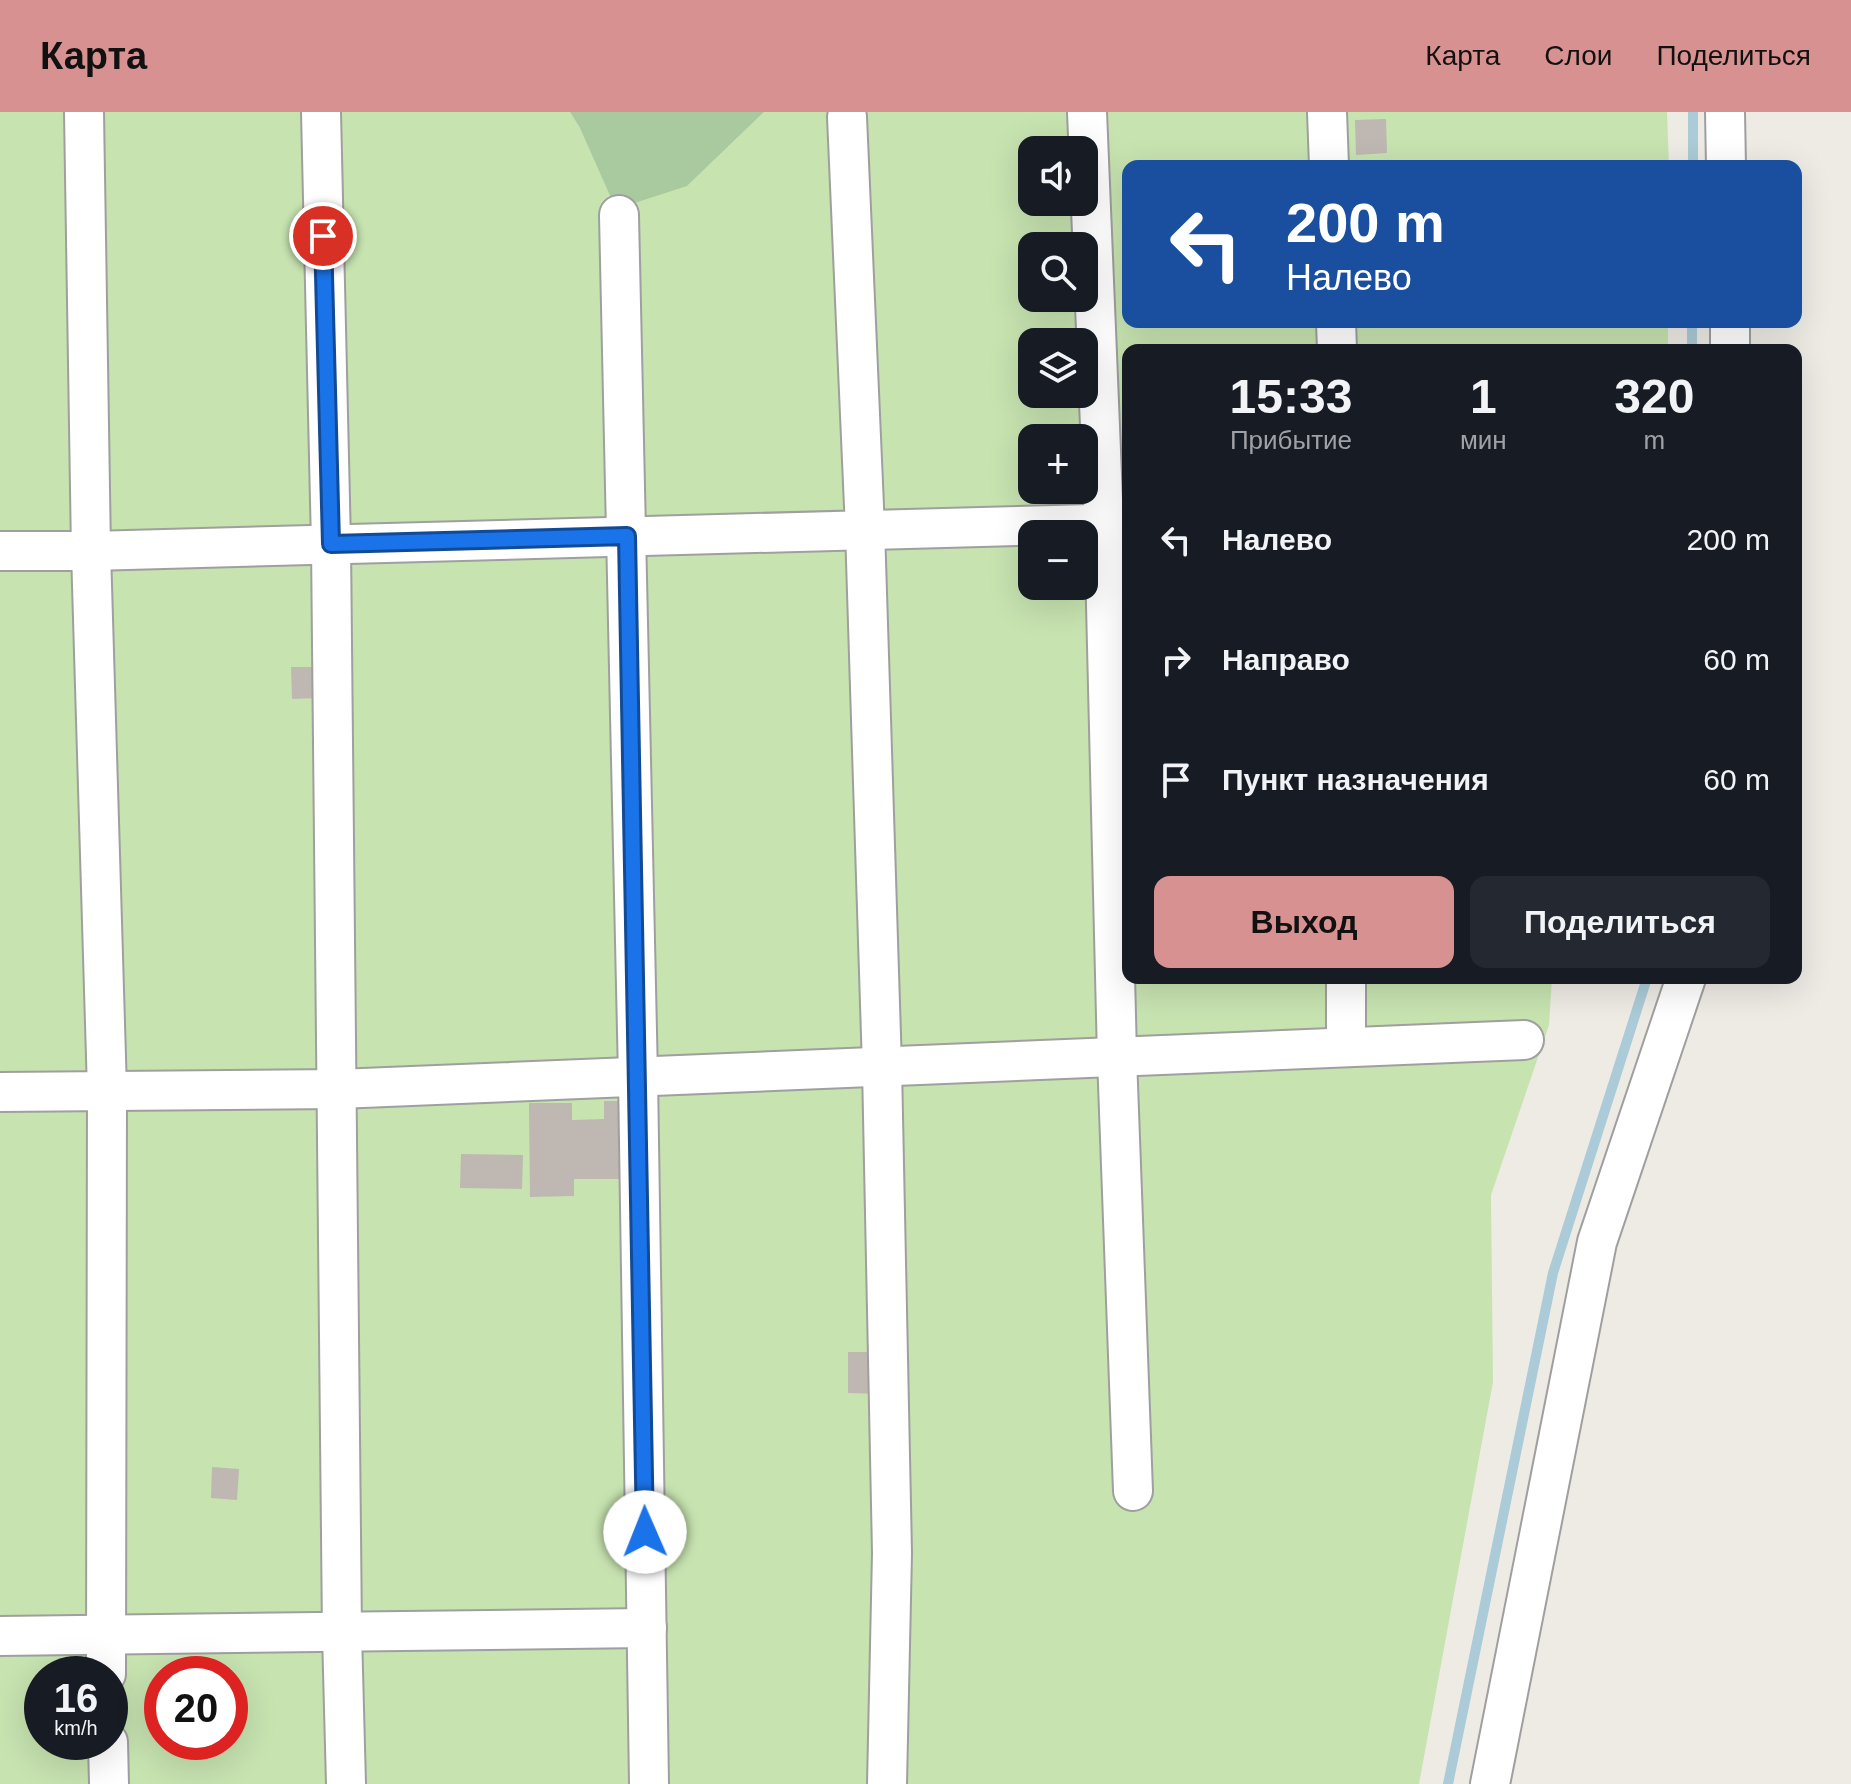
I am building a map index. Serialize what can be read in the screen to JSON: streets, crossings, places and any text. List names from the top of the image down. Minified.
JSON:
{"page":{"header":"Карта","nav":["Карта","Слои","Поделиться"],"map_buttons":["+","−"],"turn":["200 m","Налево"],"eta":["15:33","Прибытие","1","мин","320","m"],"list":[{"name":"Налево","value":"200 m"},{"name":"Направо","value":"60 m"},{"name":"Пункт назначения","value":"60 m"}],"buttons":["Выход","Поделиться"],"speed":"16 km/h","limit":"20"}}
